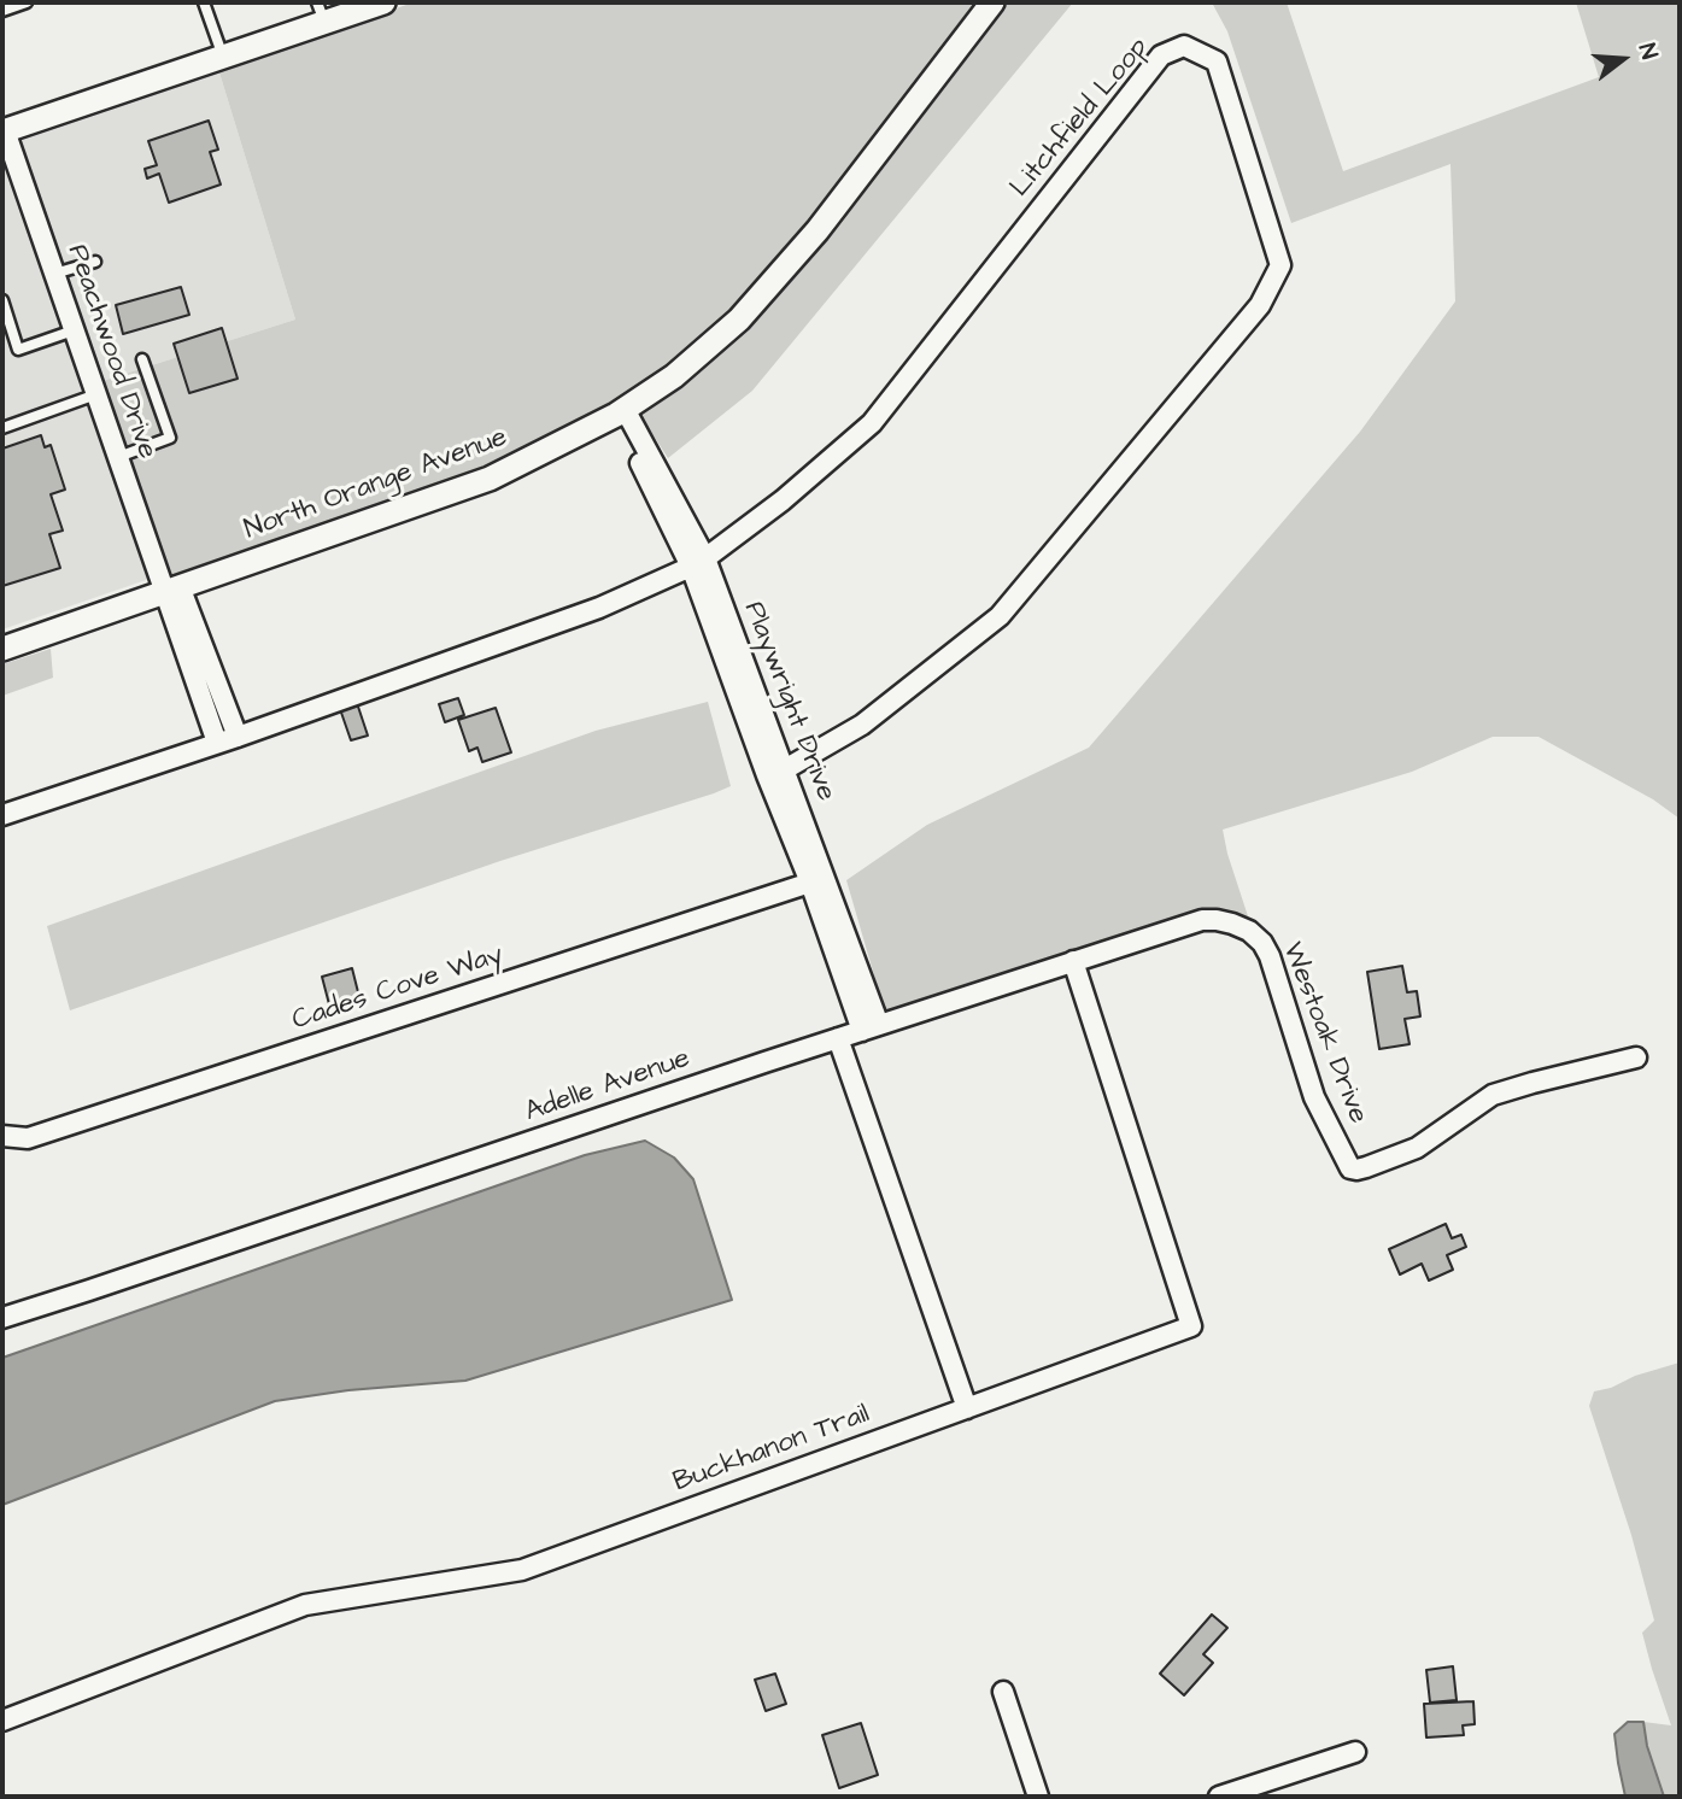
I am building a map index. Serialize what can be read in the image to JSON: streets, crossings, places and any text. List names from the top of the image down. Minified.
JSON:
{"streets":{"street":["Litchfield Loop","Peachwood Drive","North Orange Avenue","Playwright Drive","Cades Cove Way","Westoak Drive","Adelle Avenue","Buckhanon Trail"]},"crossings":[["Litchfield Loop","Playwright Drive"],["Peachwood Drive","North Orange Avenue"],["North Orange Avenue","Playwright Drive"],["Playwright Drive","Cades Cove Way"],["Playwright Drive","Adelle Avenue"],["Westoak Drive","Adelle Avenue"],["Adelle Avenue","Buckhanon Trail"]],"north":"right"}
